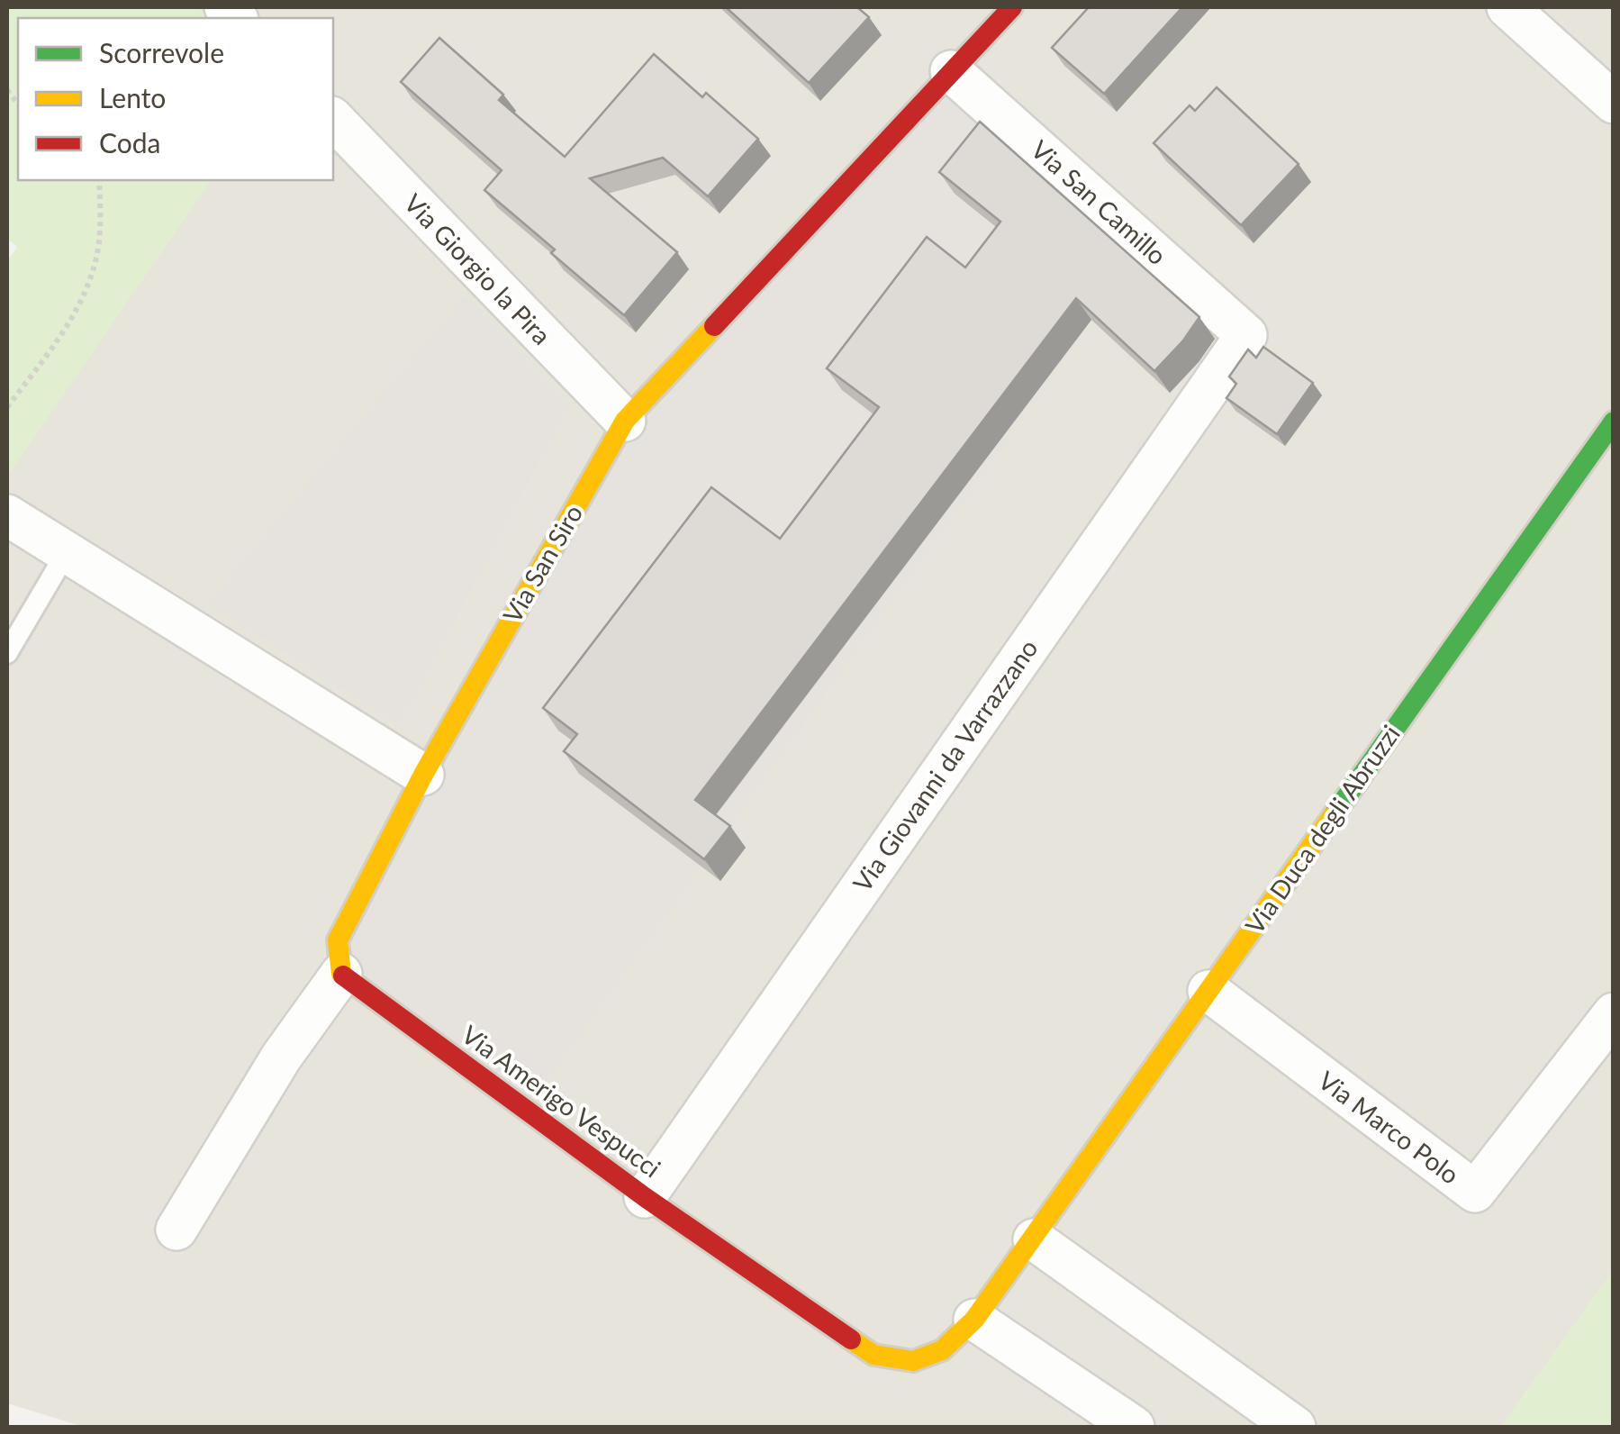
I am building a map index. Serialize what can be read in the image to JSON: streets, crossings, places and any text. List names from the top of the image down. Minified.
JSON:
{"streets":{"street":["Via San Camillo","Via Giorgio la Pira","Via San Siro","Via Giovanni da Varrazzano","Via Duca degli Abruzzi","Via Amerigo Vespucci","Via Marco Polo"]},"crossings":[["Via San Camillo","Via San Siro"],["Via San Camillo","Via Giovanni da Varrazzano"],["Via Giorgio la Pira","Via San Siro"],["Via Giovanni da Varrazzano","Via Amerigo Vespucci"],["Via Duca degli Abruzzi","Via Amerigo Vespucci"],["Via Duca degli Abruzzi","Via Marco Polo"]],"legend":["Scorrevole","Lento","Coda"]}
